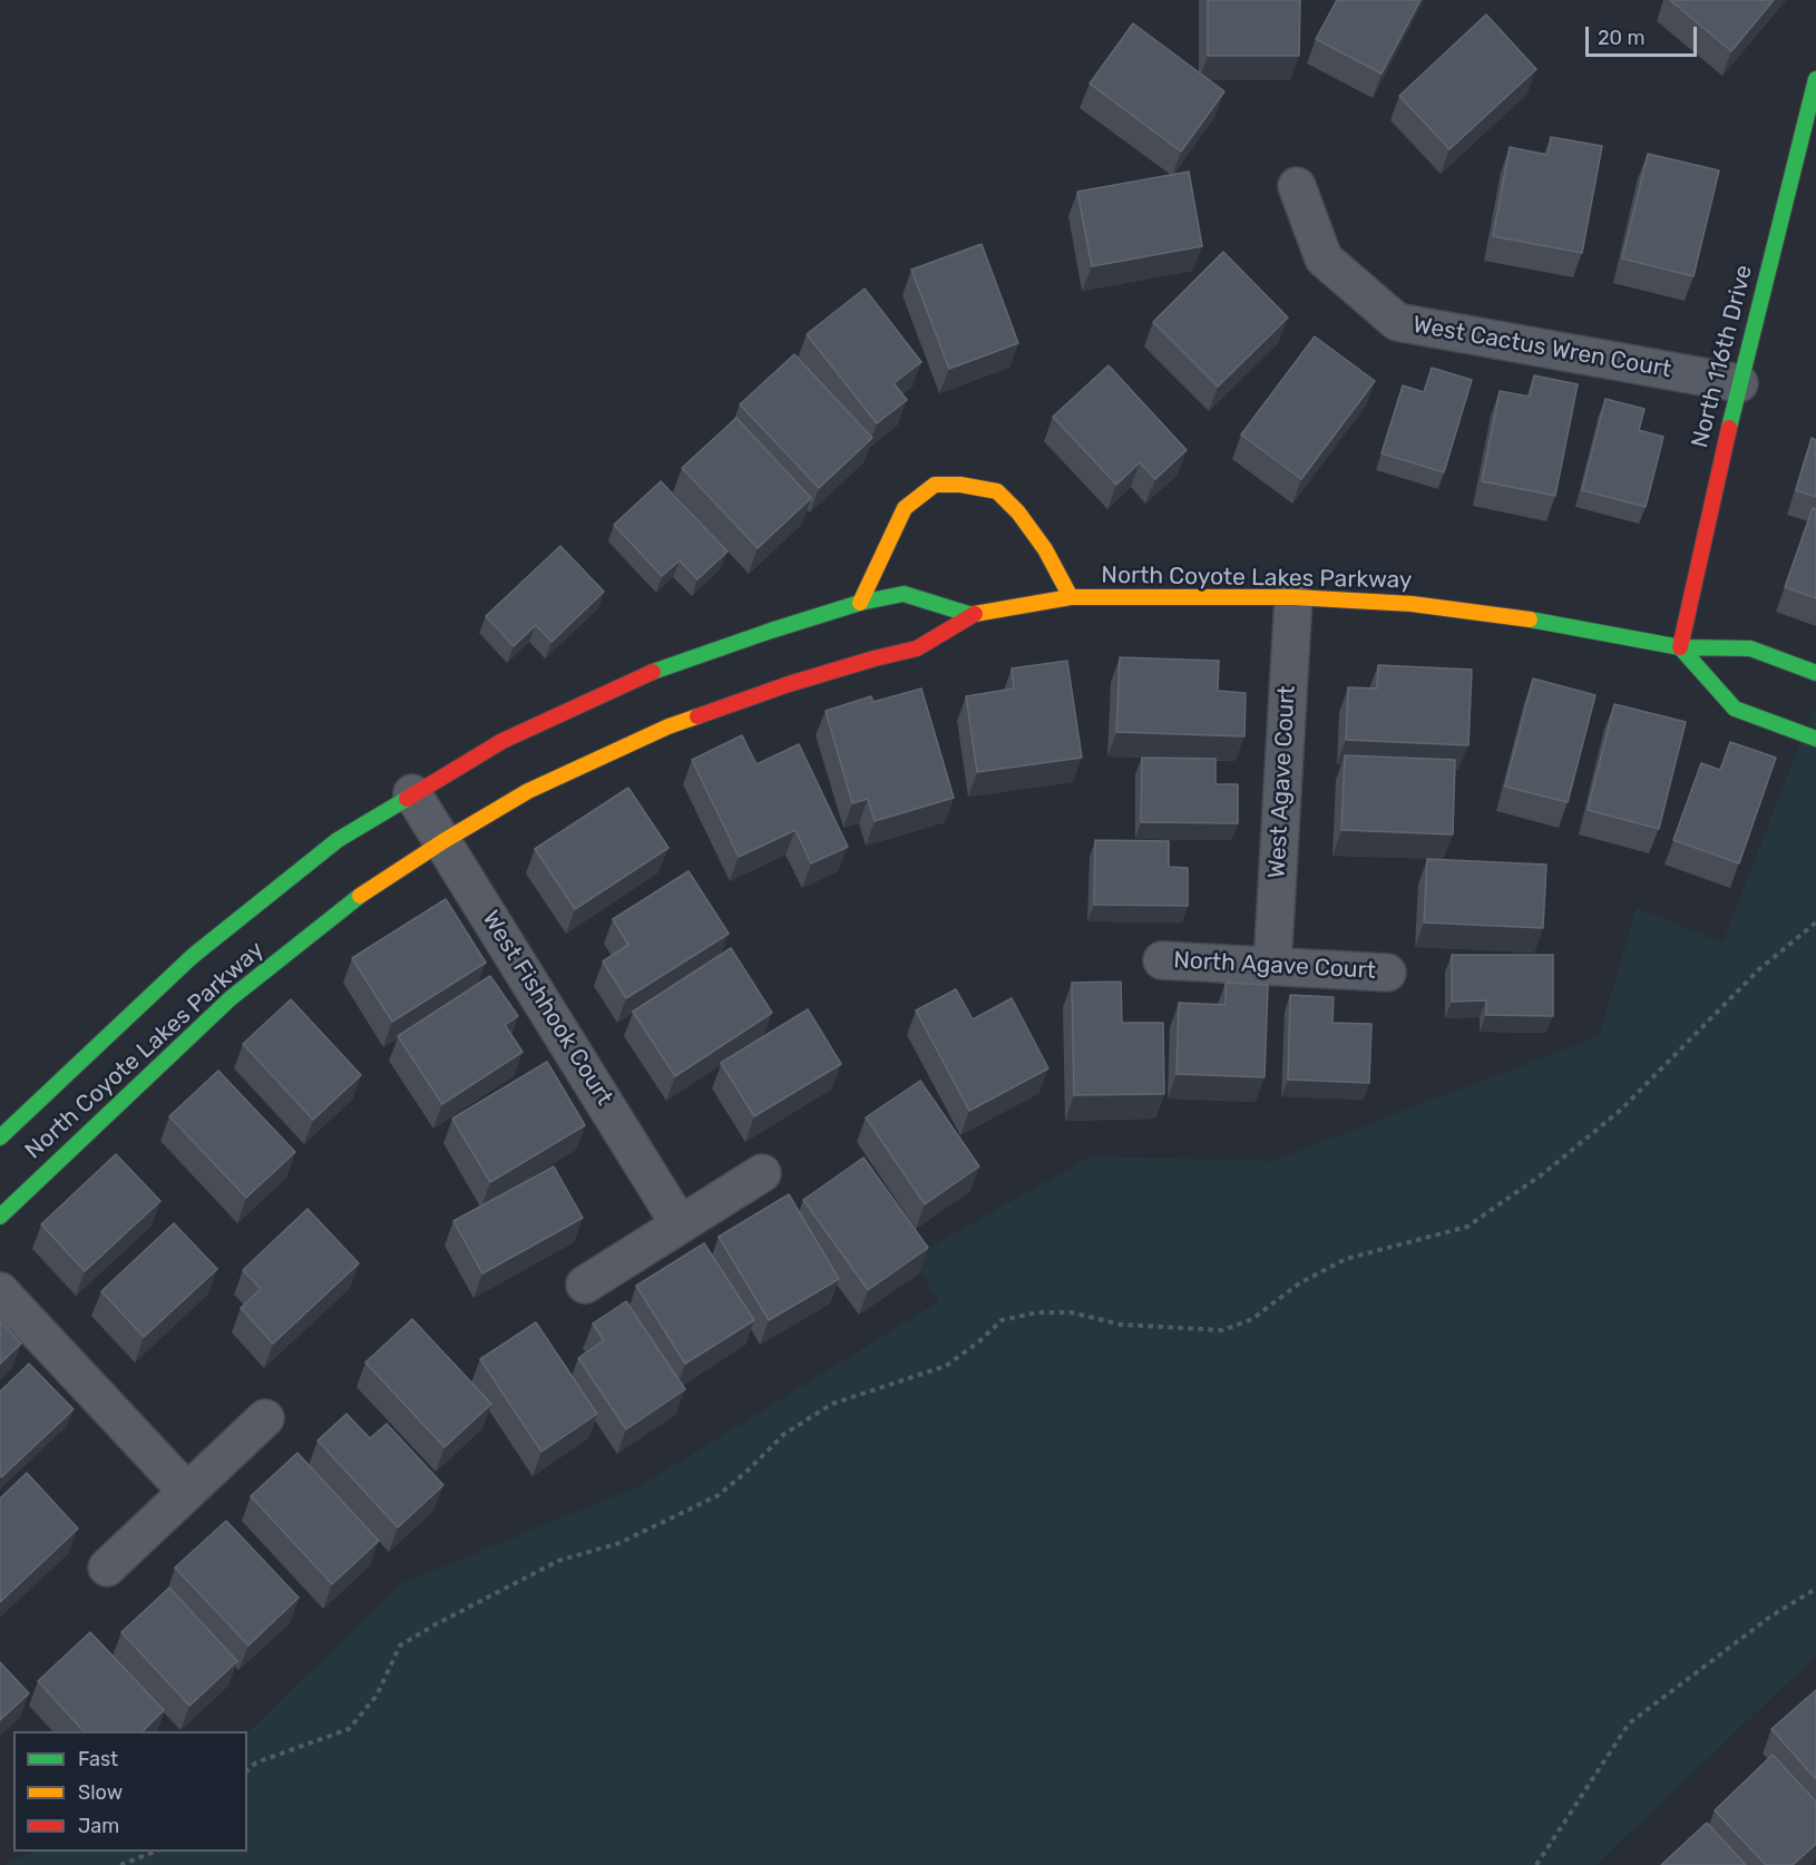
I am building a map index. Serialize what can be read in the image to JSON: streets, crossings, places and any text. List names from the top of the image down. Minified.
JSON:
{"streets":{"street":["West Cactus Wren Court","North 116th Drive","North Coyote Lakes Parkway","West Agave Court","North Agave Court","West Fishhook Court"]},"crossings":[["West Cactus Wren Court","North 116th Drive"],["North 116th Drive","North Coyote Lakes Parkway"],["North Coyote Lakes Parkway","West Agave Court"],["North Coyote Lakes Parkway","West Fishhook Court"],["West Agave Court","North Agave Court"]],"legend":["Fast","Slow","Jam"],"scale_bar":"20 m"}
